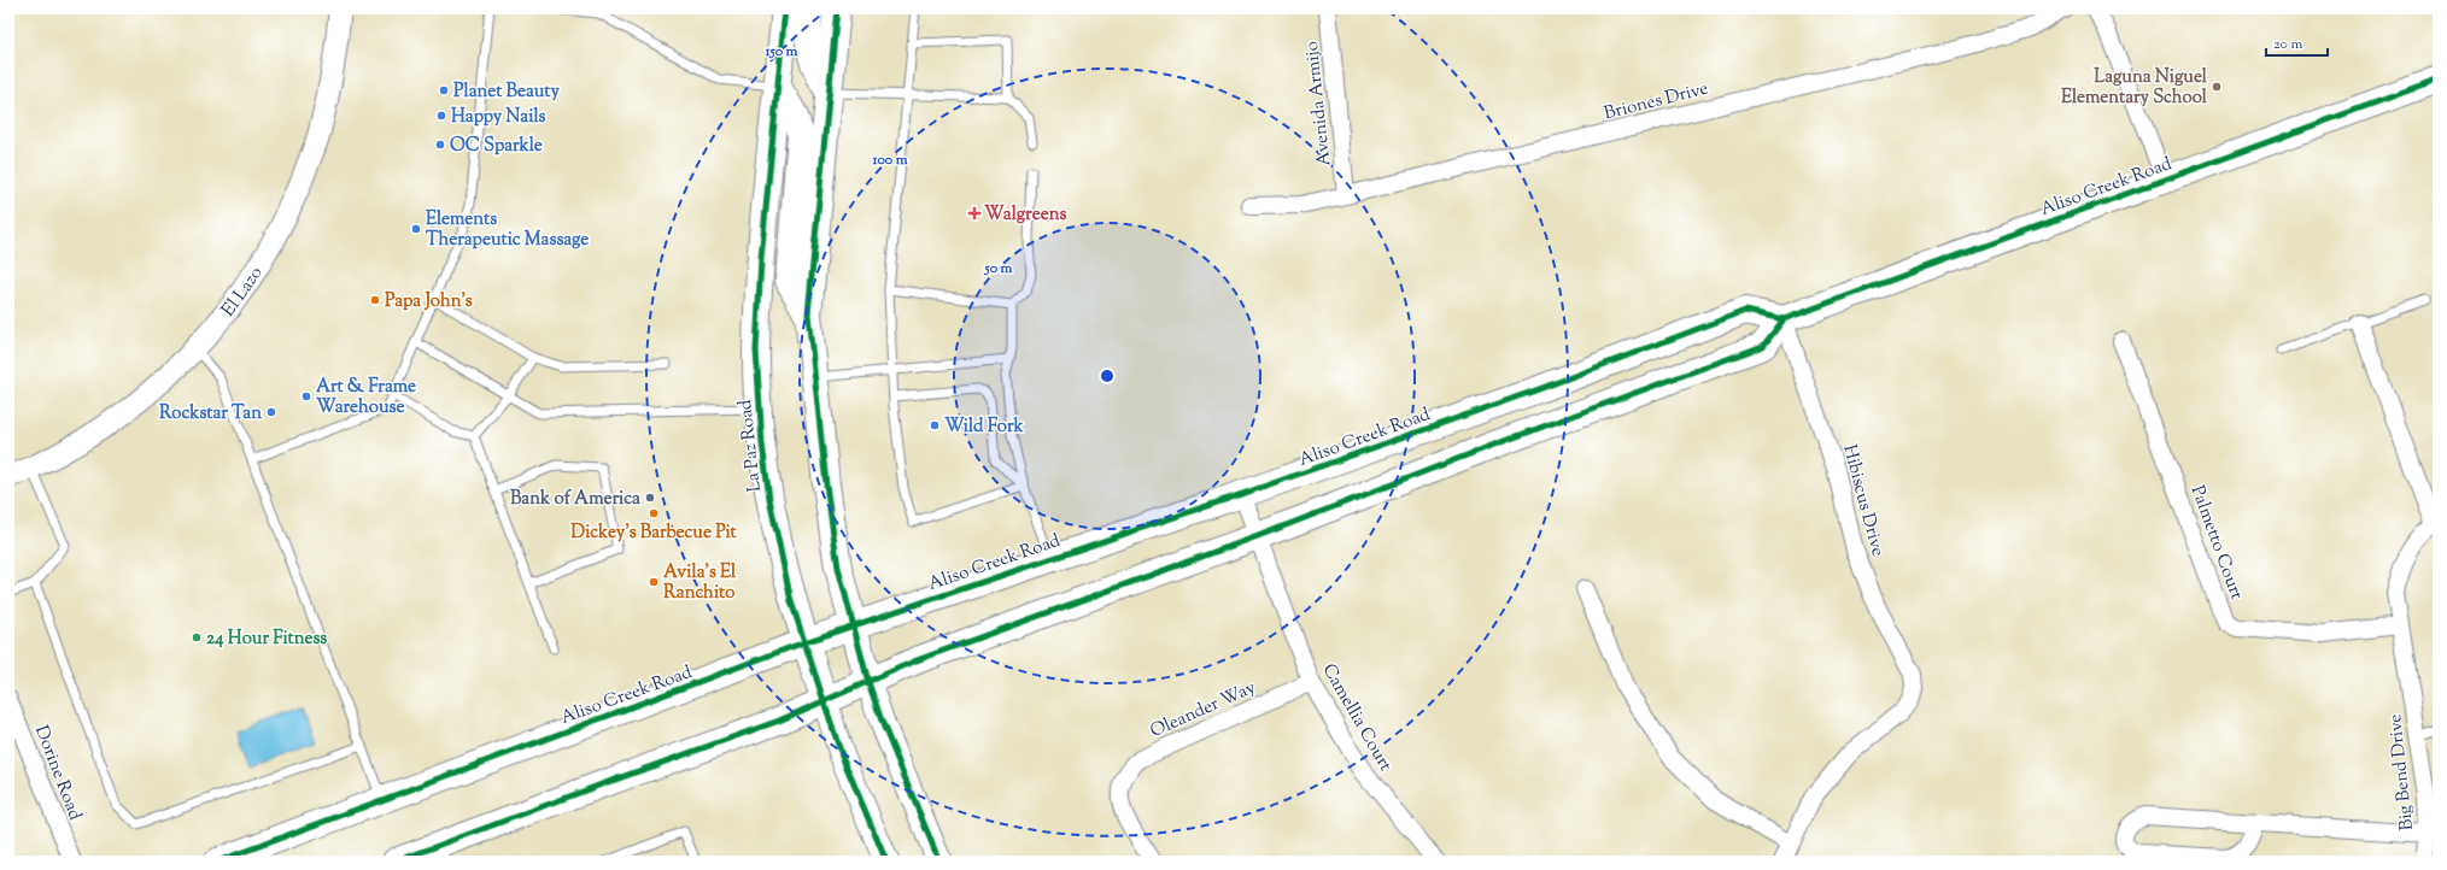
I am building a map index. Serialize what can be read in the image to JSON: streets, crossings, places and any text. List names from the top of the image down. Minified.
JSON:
{"streets":{"main road":["Aliso Creek Road","La Paz Road"],"street":["Briones Drive","Avenida Armijo","El Lazo","Hibiscus Drive","Palmetto Court","Oleander Way","Camellia Court","Dorine Road","Big Bend Drive"]},"crossings":[["Briones Drive","Avenida Armijo"],["Aliso Creek Road","La Paz Road"],["Aliso Creek Road","Hibiscus Drive"],["Aliso Creek Road","Camellia Court"],["Palmetto Court","Big Bend Drive"],["Oleander Way","Camellia Court"]],"places":{"other":["Laguna Niguel Elementary School","Planet Beauty","Happy Nails","OC Sparkle","Elements Therapeutic Massage","Papa John's","Art & Frame Warehouse","Rockstar Tan","Wild Fork","Bank of America","Dickey's Barbecue Pit","Avila's El Ranchito","24 Hour Fitness"],"health":["Walgreens"]},"scale_bar":"20 m","rings":["150 m","100 m","50 m"]}
